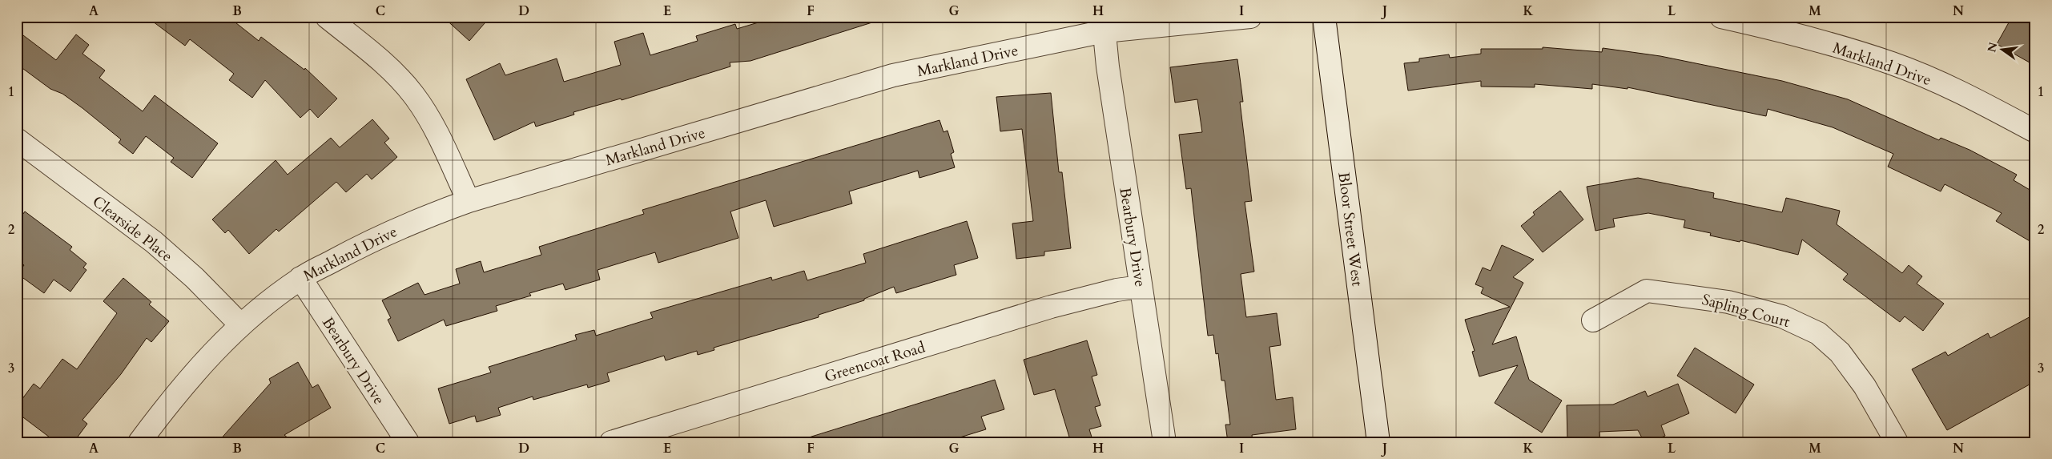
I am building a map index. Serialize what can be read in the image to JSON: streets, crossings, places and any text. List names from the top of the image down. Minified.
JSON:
{"streets":{"street":["Markland Drive","Clearside Place","Bloor Street West","Bearbury Drive","Sapling Court","Greencoat Road"]},"crossings":[["Markland Drive","Clearside Place"],["Markland Drive","Bearbury Drive"],["Bearbury Drive","Greencoat Road"]],"north":"left","grid":{"columns":["A","B","C","D","E","F","G","H","I","J","K","L","M","N"],"rows":["1","2","3"]}}
